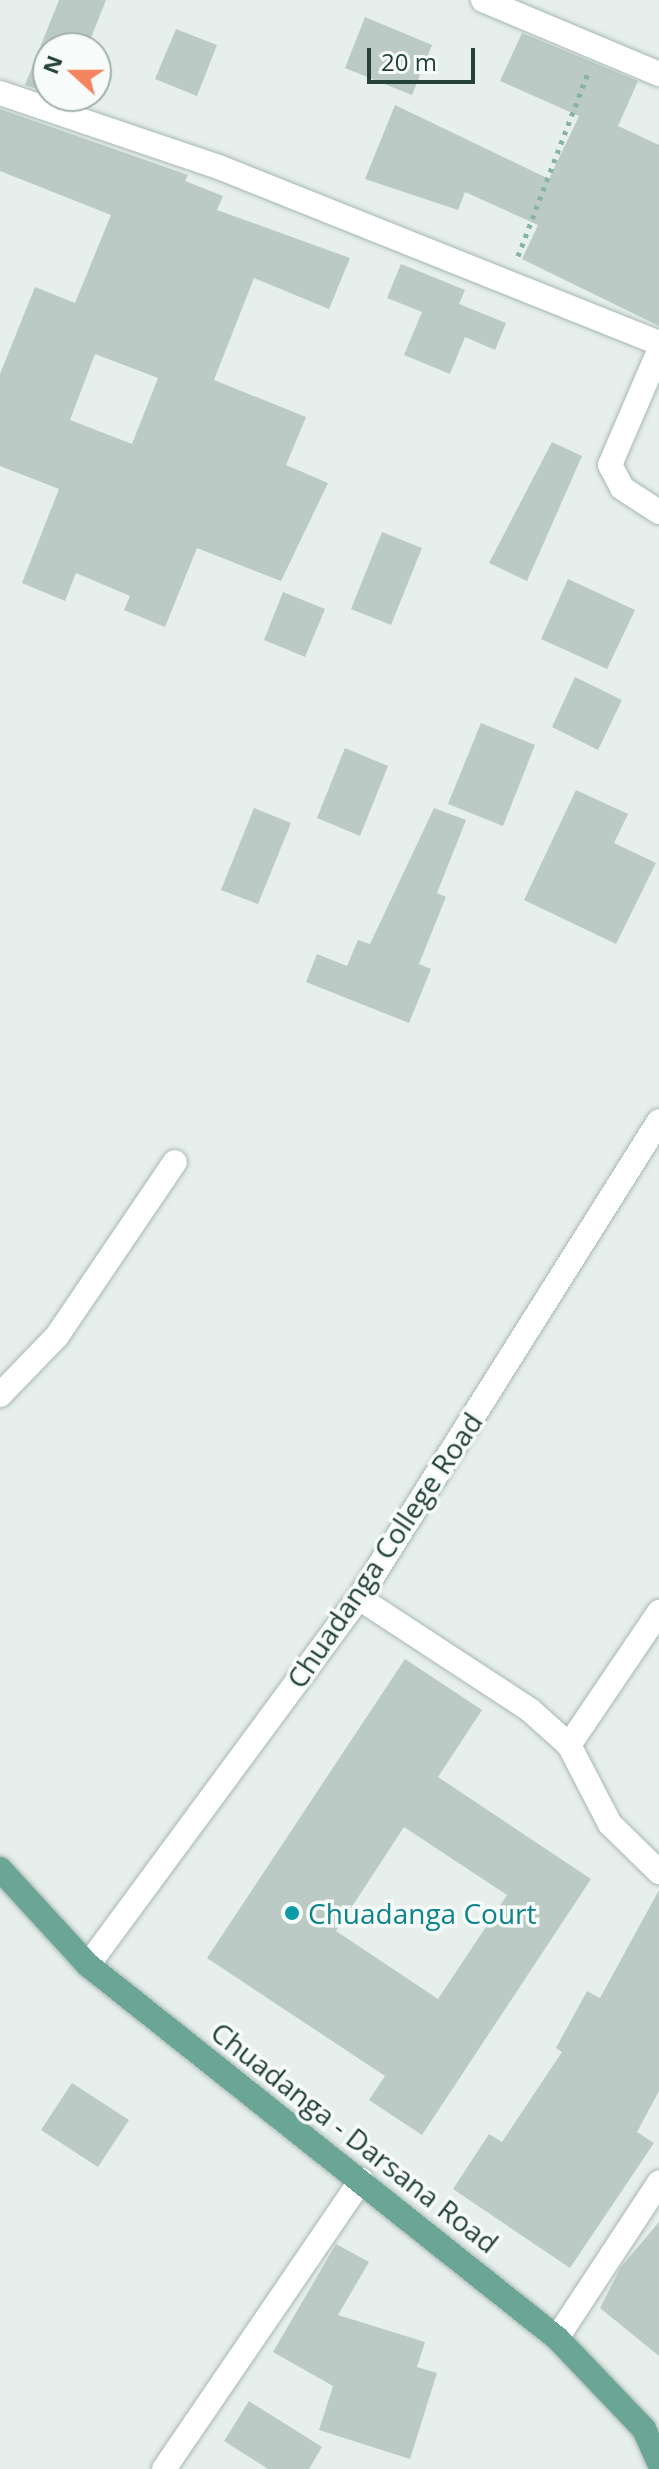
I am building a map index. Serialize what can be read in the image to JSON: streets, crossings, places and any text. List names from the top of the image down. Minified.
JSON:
{"streets":{"main road":["Chuadanga - Darsana Road"],"street":["Chuadanga College Road"]},"crossings":[["Chuadanga College Road","Chuadanga - Darsana Road"]],"places":["Chuadanga Court"],"scale_bar":"20 m","north":"left"}
